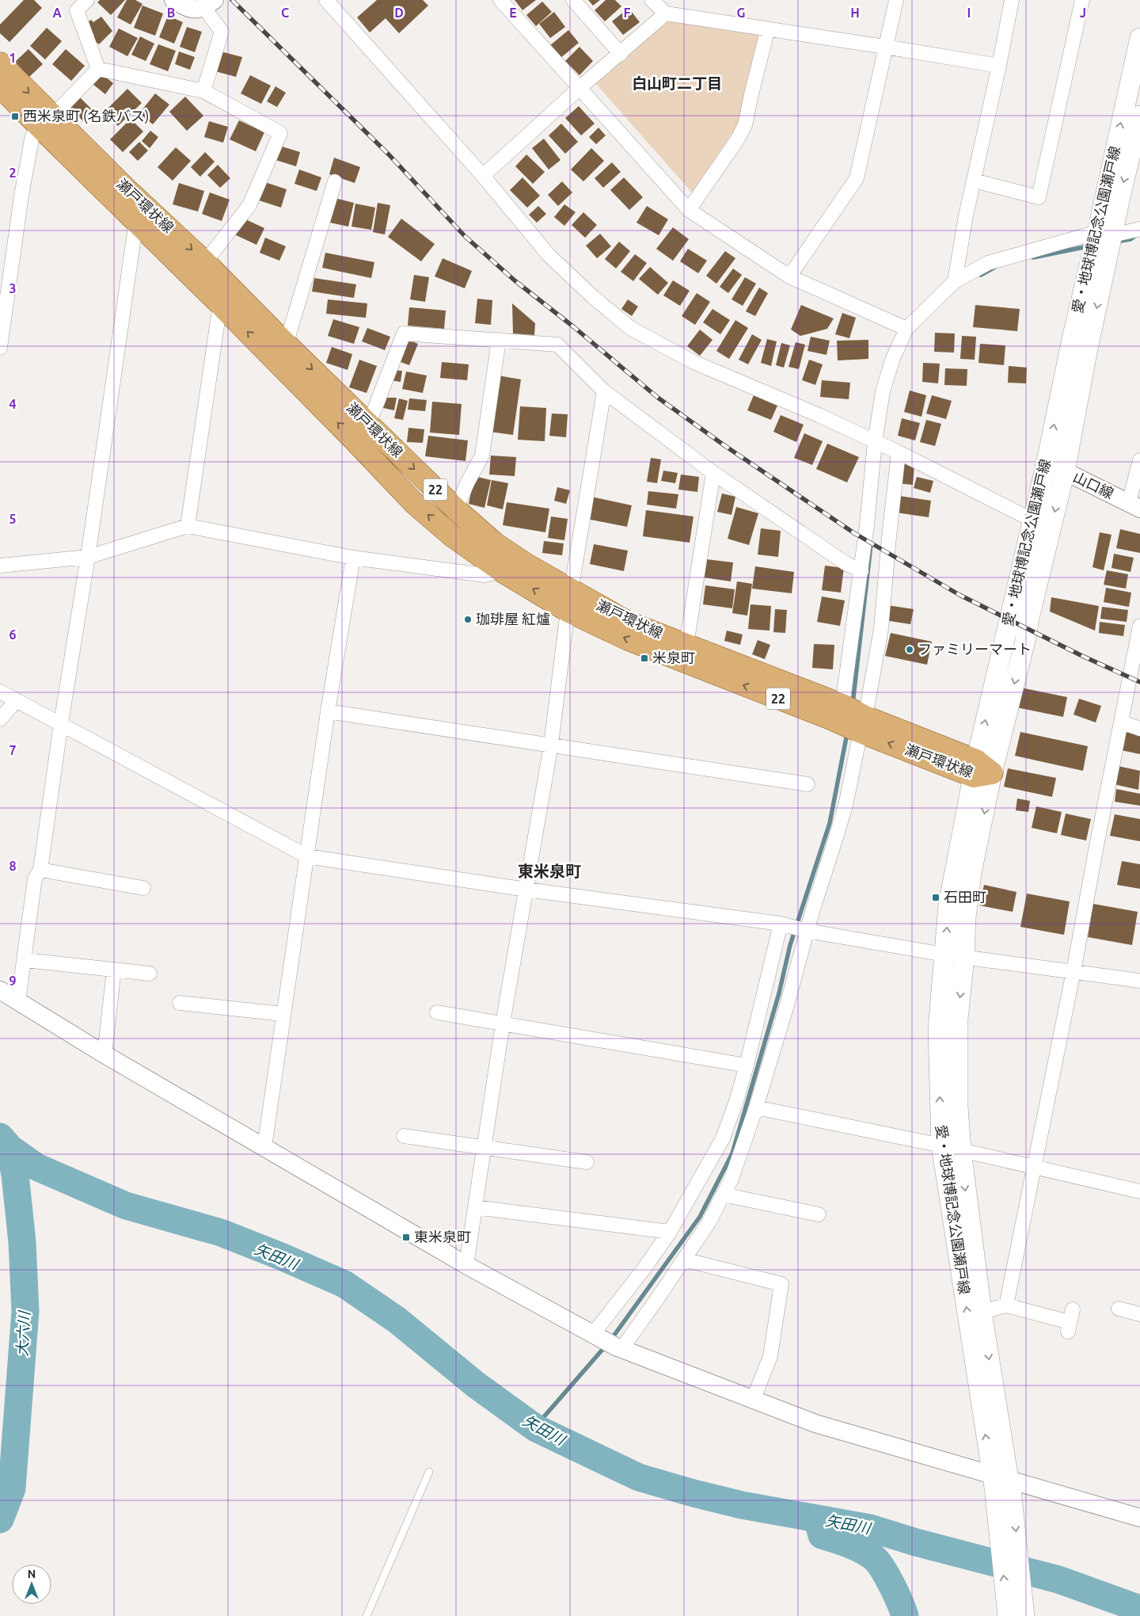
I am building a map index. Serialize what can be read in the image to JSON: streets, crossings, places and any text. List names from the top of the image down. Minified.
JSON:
{"streets":{"main road":["瀬戸環状線","愛・地球博記念公園瀬戸線","22"],"street":["山口線"]},"crossings":[["瀬戸環状線","愛・地球博記念公園瀬戸線"],["愛・地球博記念公園瀬戸線","山口線"]],"districts":["白山町二丁目","東米泉町"],"water":["矢田川","大六川"],"places":{"transit":["西米泉町 (名鉄バス)","米泉町","石田町","東米泉町"],"other":["珈琲屋 紅爐","ファミリーマート"]},"north":"top","grid":{"columns":["A","B","C","D","E","F","G","H","I","J"],"rows":["1","2","3","4","5","6","7","8","9"]}}
